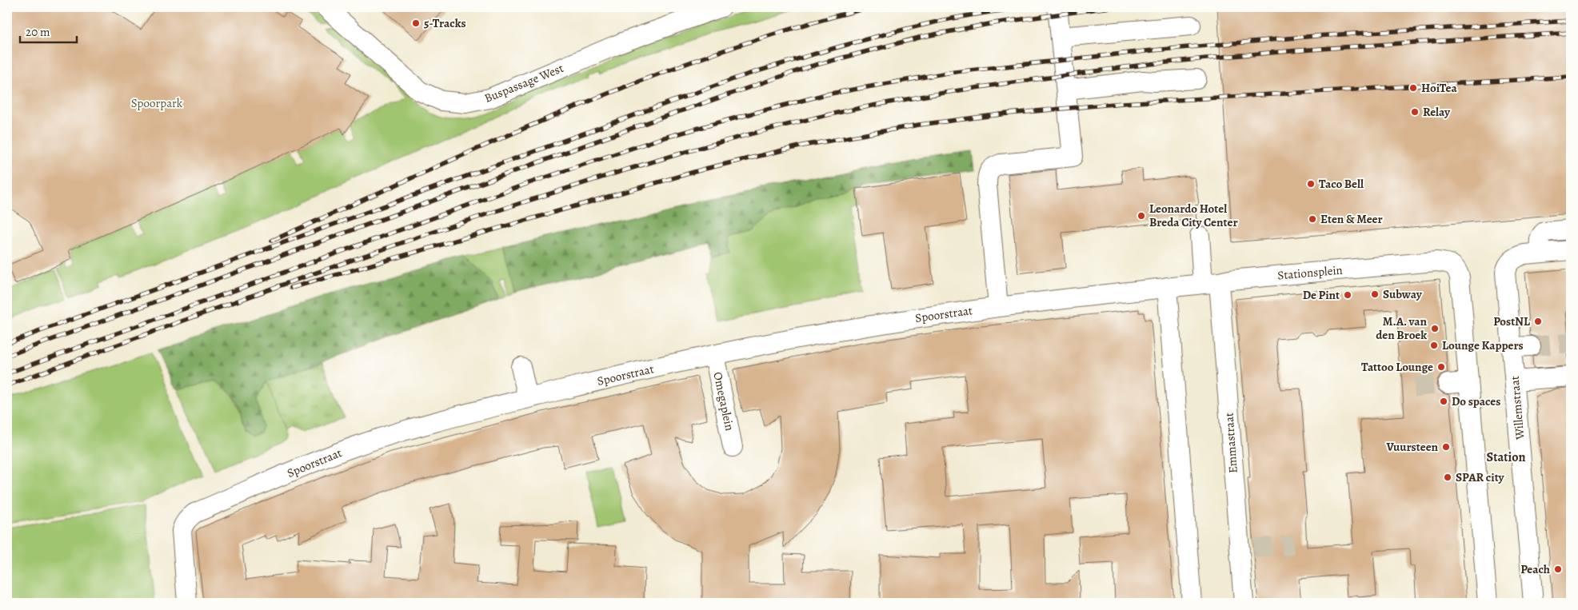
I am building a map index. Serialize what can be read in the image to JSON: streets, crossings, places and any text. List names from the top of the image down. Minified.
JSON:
{"streets":{"street":["Buspassage West","Stationsplein","Spoorstraat","Omegaplein","Willemstraat","Emmastraat"]},"crossings":[["Stationsplein","Spoorstraat"],["Stationsplein","Emmastraat"],["Spoorstraat","Omegaplein"]],"districts":["Station"],"parks":["Spoorpark"],"places":["5-Tracks","HoiTea","Relay","Taco Bell","Leonardo Hotel Breda City Center","Eten & Meer","Subway","De Pint","PostNL","M.A. van den Broek","Lounge Kappers","Tattoo Lounge","Do spaces","Vuursteen","SPAR city","Peach"],"scale_bar":"20 m"}
